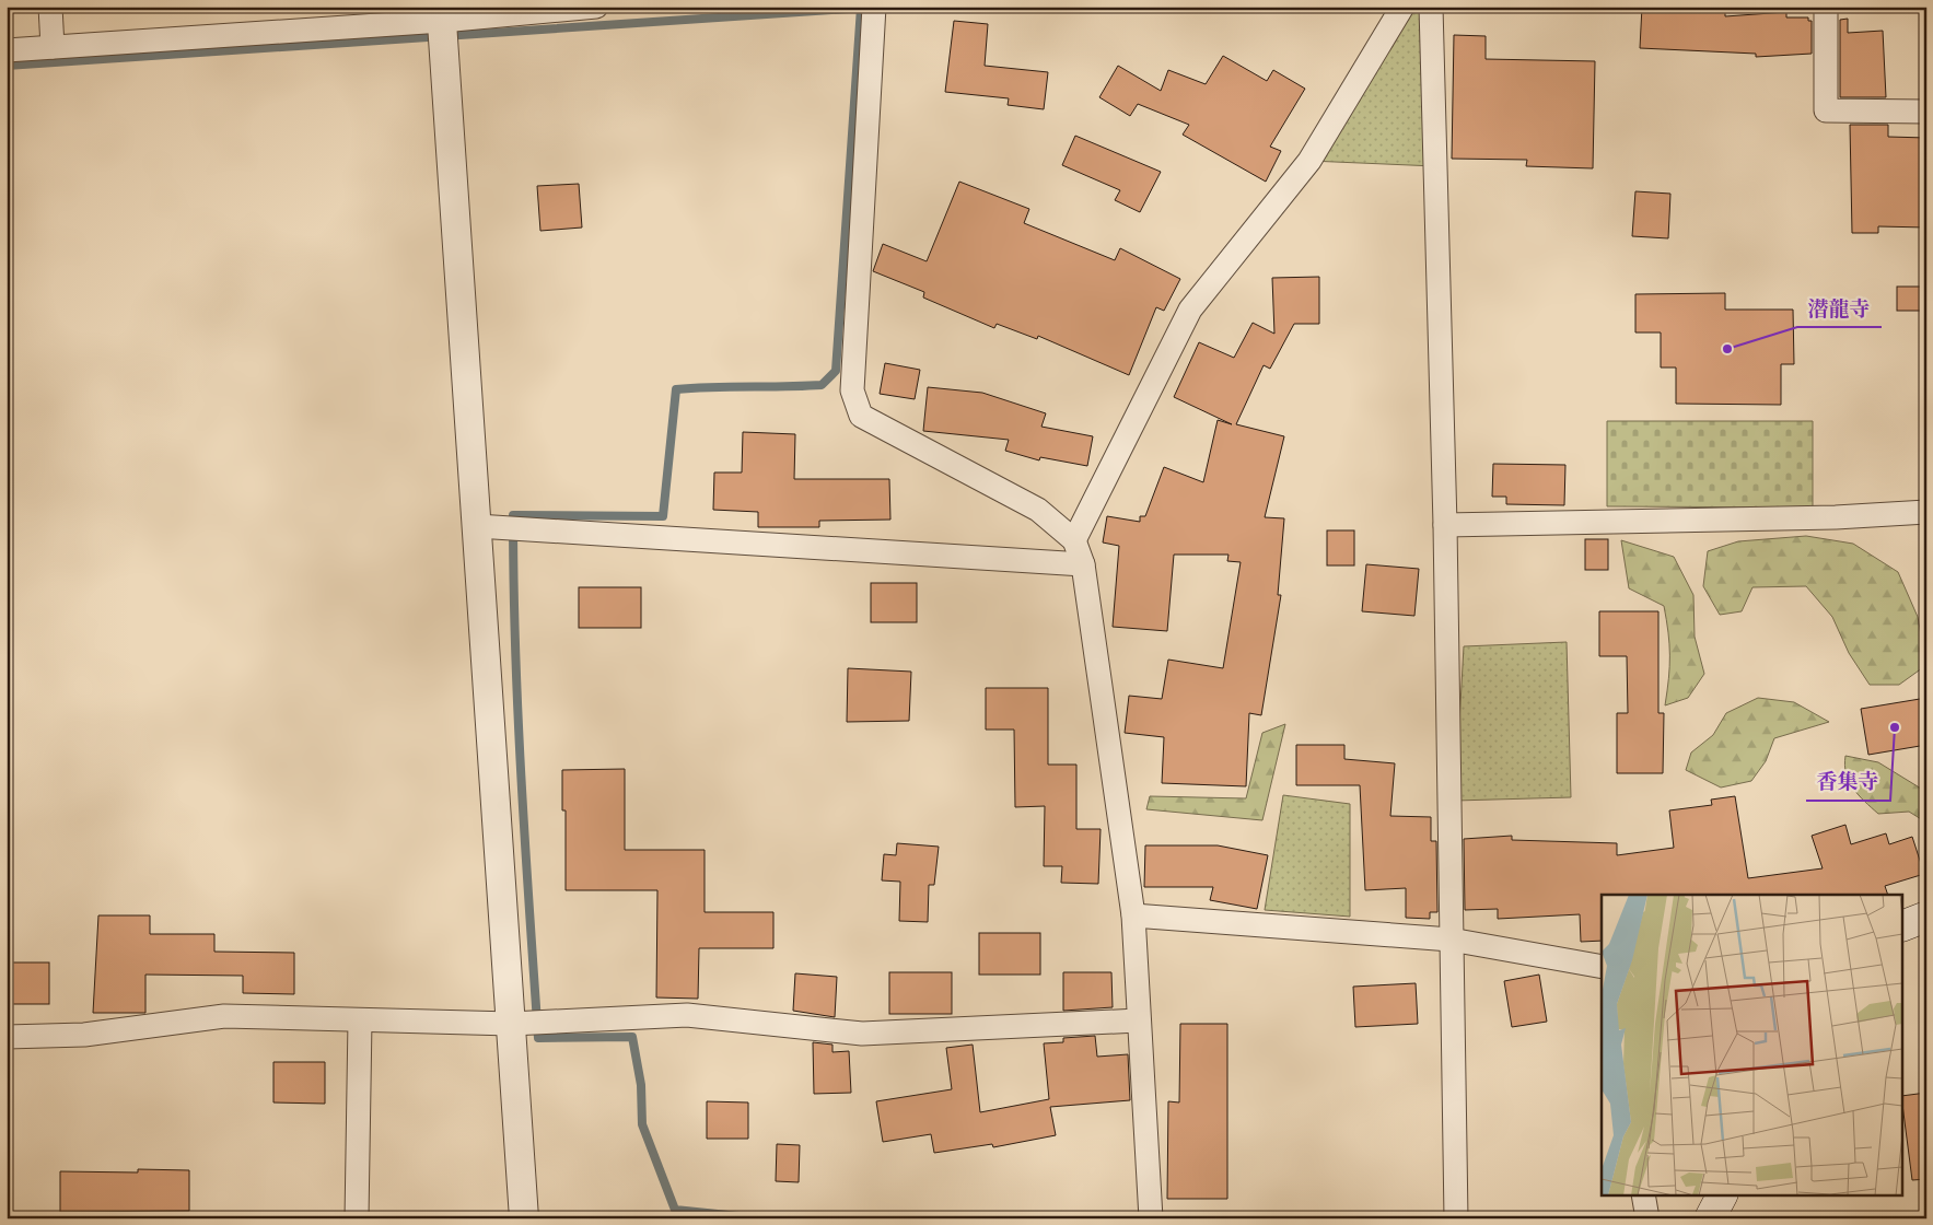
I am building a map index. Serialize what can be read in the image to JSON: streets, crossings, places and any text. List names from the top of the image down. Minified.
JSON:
{"places":["潜龍寺","香集寺"]}
